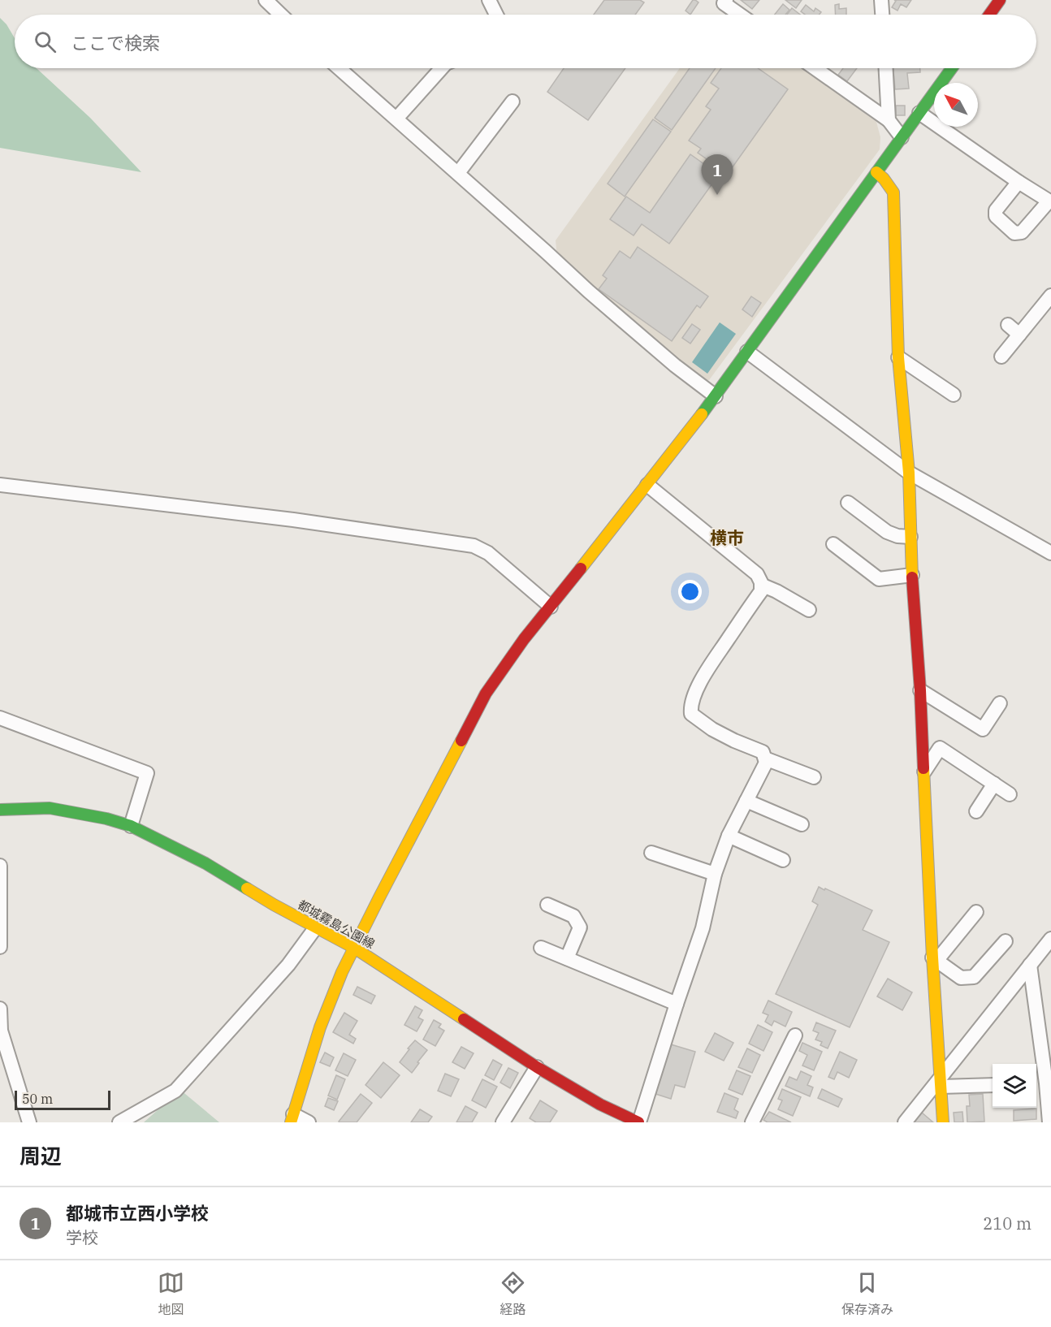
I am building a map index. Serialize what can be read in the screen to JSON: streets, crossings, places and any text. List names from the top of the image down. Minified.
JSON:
{"streets":{"street":["都城霧島公園線"]},"districts":["横市"],"scale_bar":"50 m","north":"top left","page":{"search":"ここで検索","pins":"1","scale":"50 m","heading":"周辺","list":[{"mark":"1","name":"都城市立西小学校","note":"学校","value":"210 m"}],"nav":["地図","経路","保存済み"]}}
